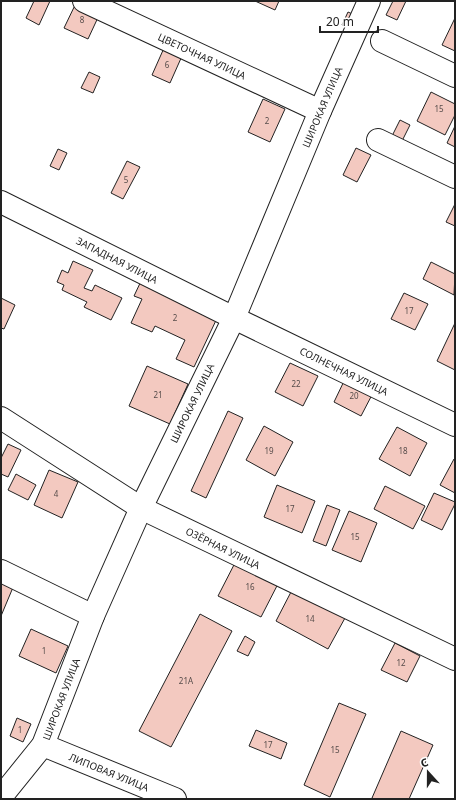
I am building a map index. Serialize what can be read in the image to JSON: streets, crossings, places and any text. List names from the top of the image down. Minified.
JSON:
{"streets":{"street":["ЦВЕТОЧНАЯ УЛИЦА","ШИРОКАЯ УЛИЦА","ЗАПАДНАЯ УЛИЦА","СОЛНЕЧНАЯ УЛИЦА","ОЗЁРНАЯ УЛИЦА","ЛИПОВАЯ УЛИЦА"]},"crossings":[["ЦВЕТОЧНАЯ УЛИЦА","ШИРОКАЯ УЛИЦА"],["ШИРОКАЯ УЛИЦА","ЗАПАДНАЯ УЛИЦА"],["ШИРОКАЯ УЛИЦА","СОЛНЕЧНАЯ УЛИЦА"],["ШИРОКАЯ УЛИЦА","ОЗЁРНАЯ УЛИЦА"],["ШИРОКАЯ УЛИЦА","ЛИПОВАЯ УЛИЦА"],["ЗАПАДНАЯ УЛИЦА","СОЛНЕЧНАЯ УЛИЦА"]],"house_numbers":["8","6","15","2","5","17","2","22","21","20","19","18","4","17","15","16","14","1","12","21А","1","17","15"],"scale_bar":"20 m","north":"top"}
